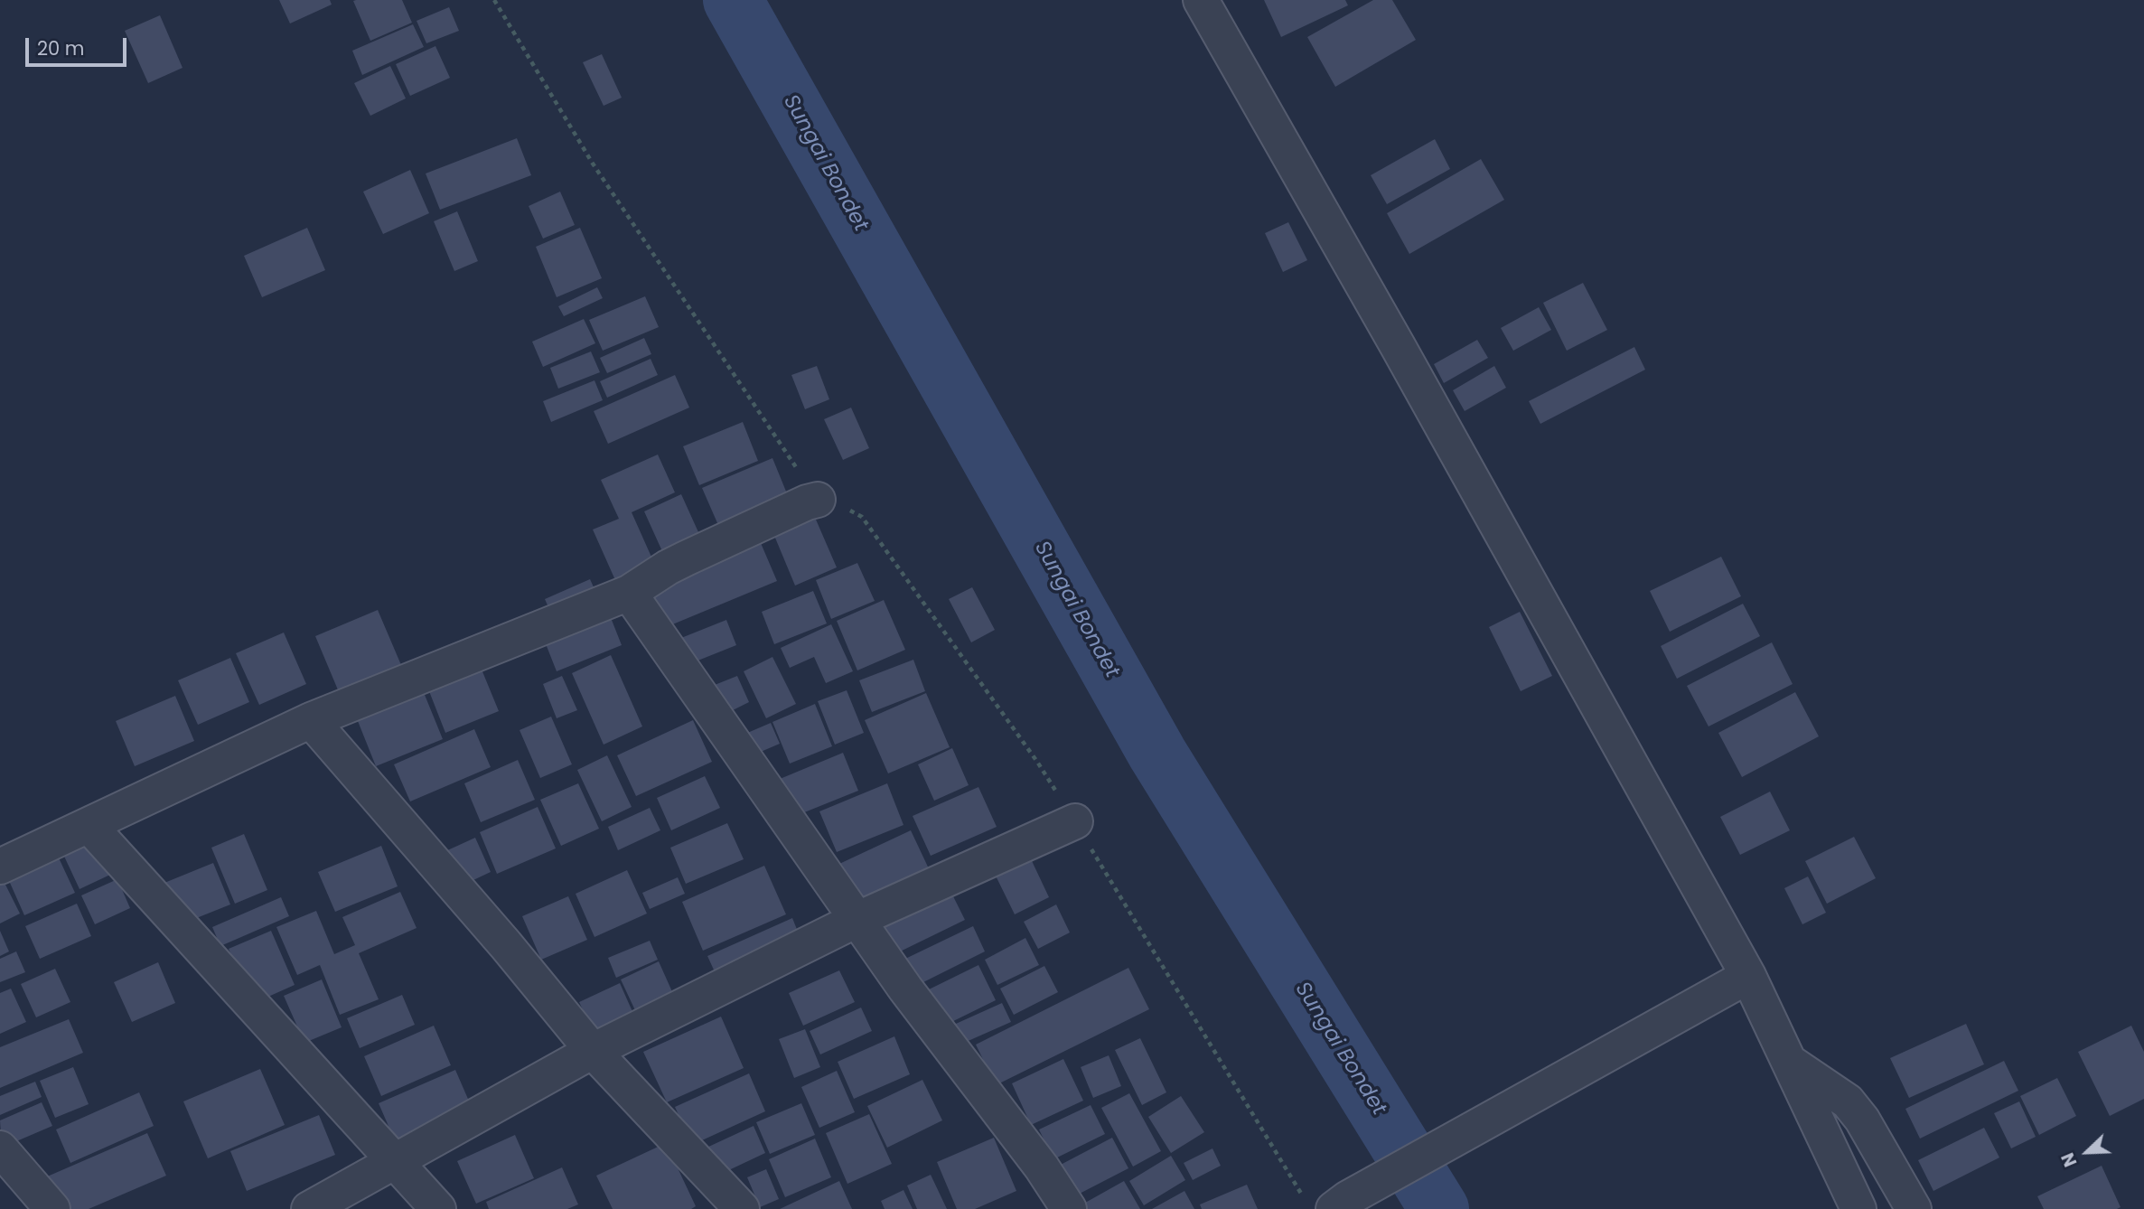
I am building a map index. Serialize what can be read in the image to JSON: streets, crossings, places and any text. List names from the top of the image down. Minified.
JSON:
{"water":["Sungai Bondet"],"scale_bar":"20 m","north":"bottom left"}
